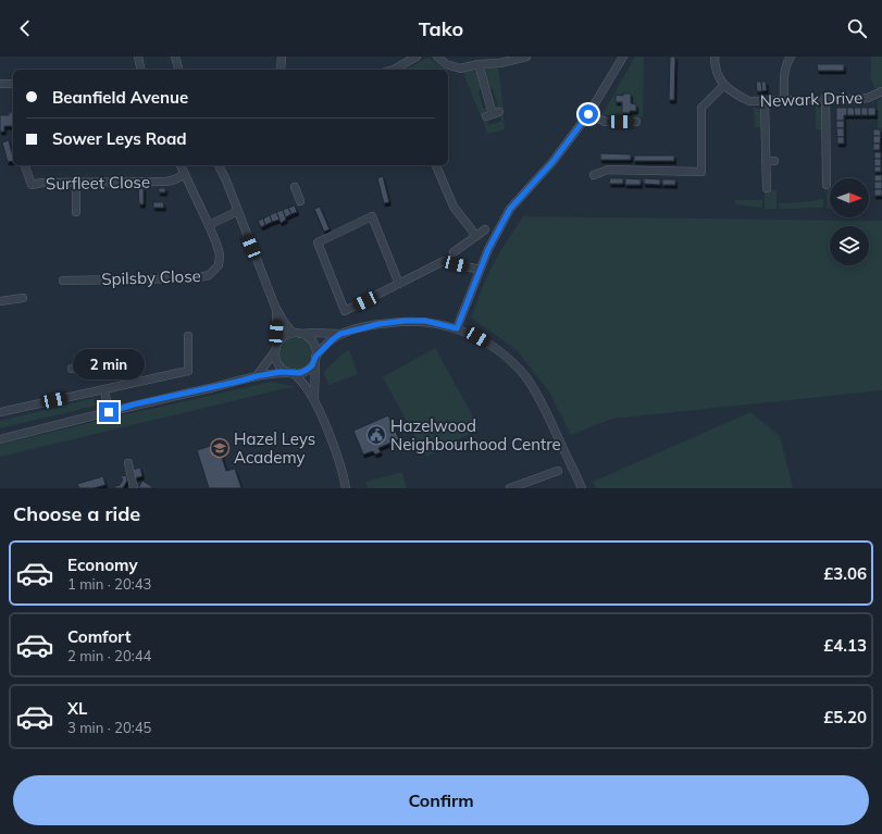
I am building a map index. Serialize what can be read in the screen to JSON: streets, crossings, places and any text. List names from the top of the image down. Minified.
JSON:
{"streets":{"street":["Newark Drive","Surfleet Close","Spilsby Close"]},"crossings":[["Surfleet Close","Spilsby Close"]],"places":{"public building":["Hazelwood Neighbourhood Centre"],"school or university":["Hazel Leys Academy"]},"north":"right","page":{"header":"Tako","banner":["Beanfield Avenue","Sower Leys Road"],"bubble":"2 min","heading":"Choose a ride","list":[{"name":"Economy","note":"1 min · 20:43","value":"£3.06"},{"name":"Comfort","note":"2 min · 20:44","value":"£4.13"},{"name":"XL","note":"3 min · 20:45","value":"£5.20"}],"buttons":"Confirm"}}
